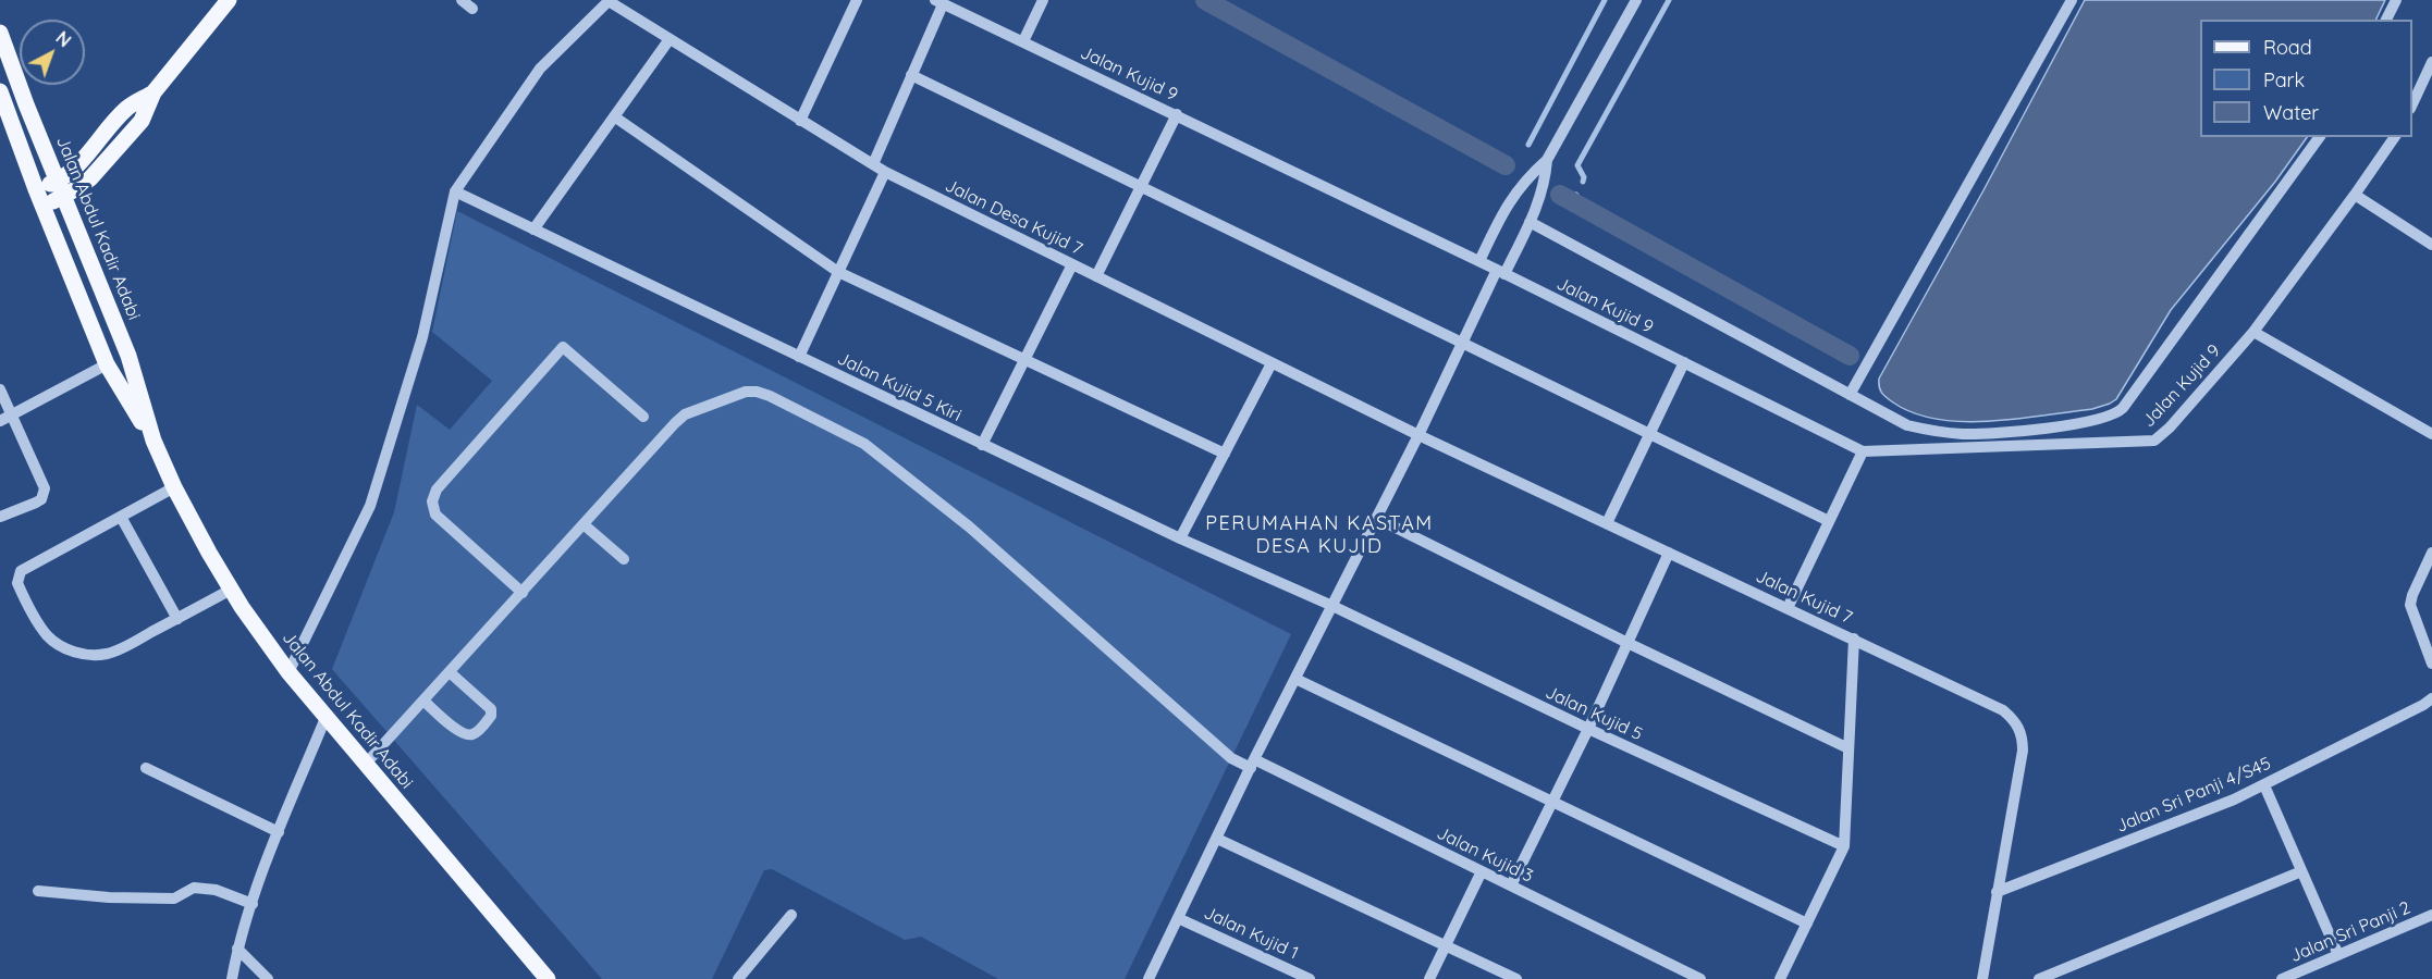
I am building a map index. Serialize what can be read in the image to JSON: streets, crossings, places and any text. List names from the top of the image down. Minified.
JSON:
{"streets":{"main road":["Jalan Abdul Kadir Adabi"],"street":["Jalan Kujid 9","Jalan Desa Kujid 7","Jalan Kujid 5 Kiri","Jalan Kujid 7","Jalan Kujid 5","Jalan Sri Panji 4/S45","Jalan Kujid 3","Jalan Sri Panji 2","Jalan Kujid 1"]},"crossings":[["Jalan Desa Kujid 7","Jalan Kujid 7"],["Jalan Abdul Kadir Adabi","Jalan Kujid 3"],["Jalan Kujid 5 Kiri","Jalan Kujid 5"],["Jalan Kujid 7","Jalan Sri Panji 4/S45"]],"districts":["PERUMAHAN KASTAM DESA KUJID"],"legend":["Road","Park","Water"],"north":"top right"}
